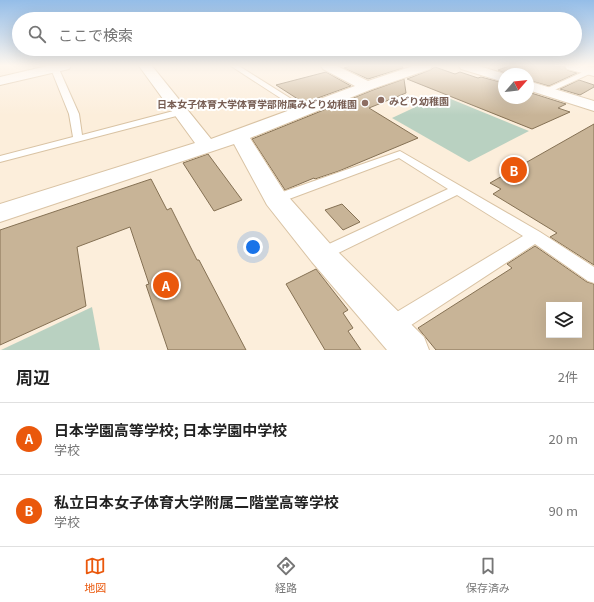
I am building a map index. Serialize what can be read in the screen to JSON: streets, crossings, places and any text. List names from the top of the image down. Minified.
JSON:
{"places":["みどり幼稚園","日本女子体育大学体育学部附属みどり幼稚園"],"north":"top right","page":{"search":"ここで検索","pins":["B","A"],"heading":["周辺","2件"],"list":[{"mark":"A","name":"日本学園高等学校; 日本学園中学校","note":"学校","value":"20 m"},{"mark":"B","name":"私立日本女子体育大学附属二階堂高等学校","note":"学校","value":"90 m"}],"nav":["地図","経路","保存済み"]}}
